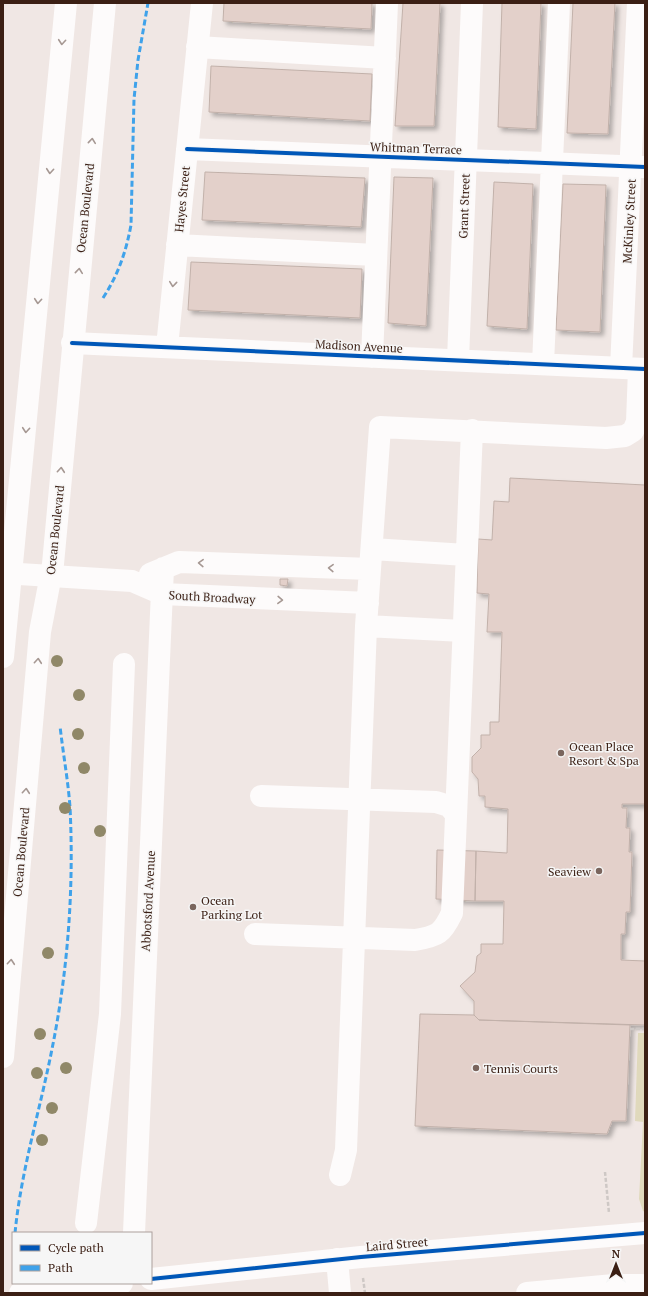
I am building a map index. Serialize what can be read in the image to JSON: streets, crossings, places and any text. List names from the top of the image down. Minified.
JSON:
{"streets":{"street":["Whitman Terrace","Hayes Street","Grant Street","Ocean Boulevard","McKinley Street","Madison Avenue","South Broadway","Abbotsford Avenue","Laird Street"]},"crossings":[["Whitman Terrace","Hayes Street"],["Whitman Terrace","Grant Street"],["Whitman Terrace","McKinley Street"],["Hayes Street","Madison Avenue"],["Grant Street","Madison Avenue"],["Ocean Boulevard","Madison Avenue"],["McKinley Street","Madison Avenue"],["South Broadway","Abbotsford Avenue"]],"places":["Ocean Place Resort & Spa","Seaview","Ocean Parking Lot","Tennis Courts"],"legend":["Cycle path","Path"],"north":"top"}
